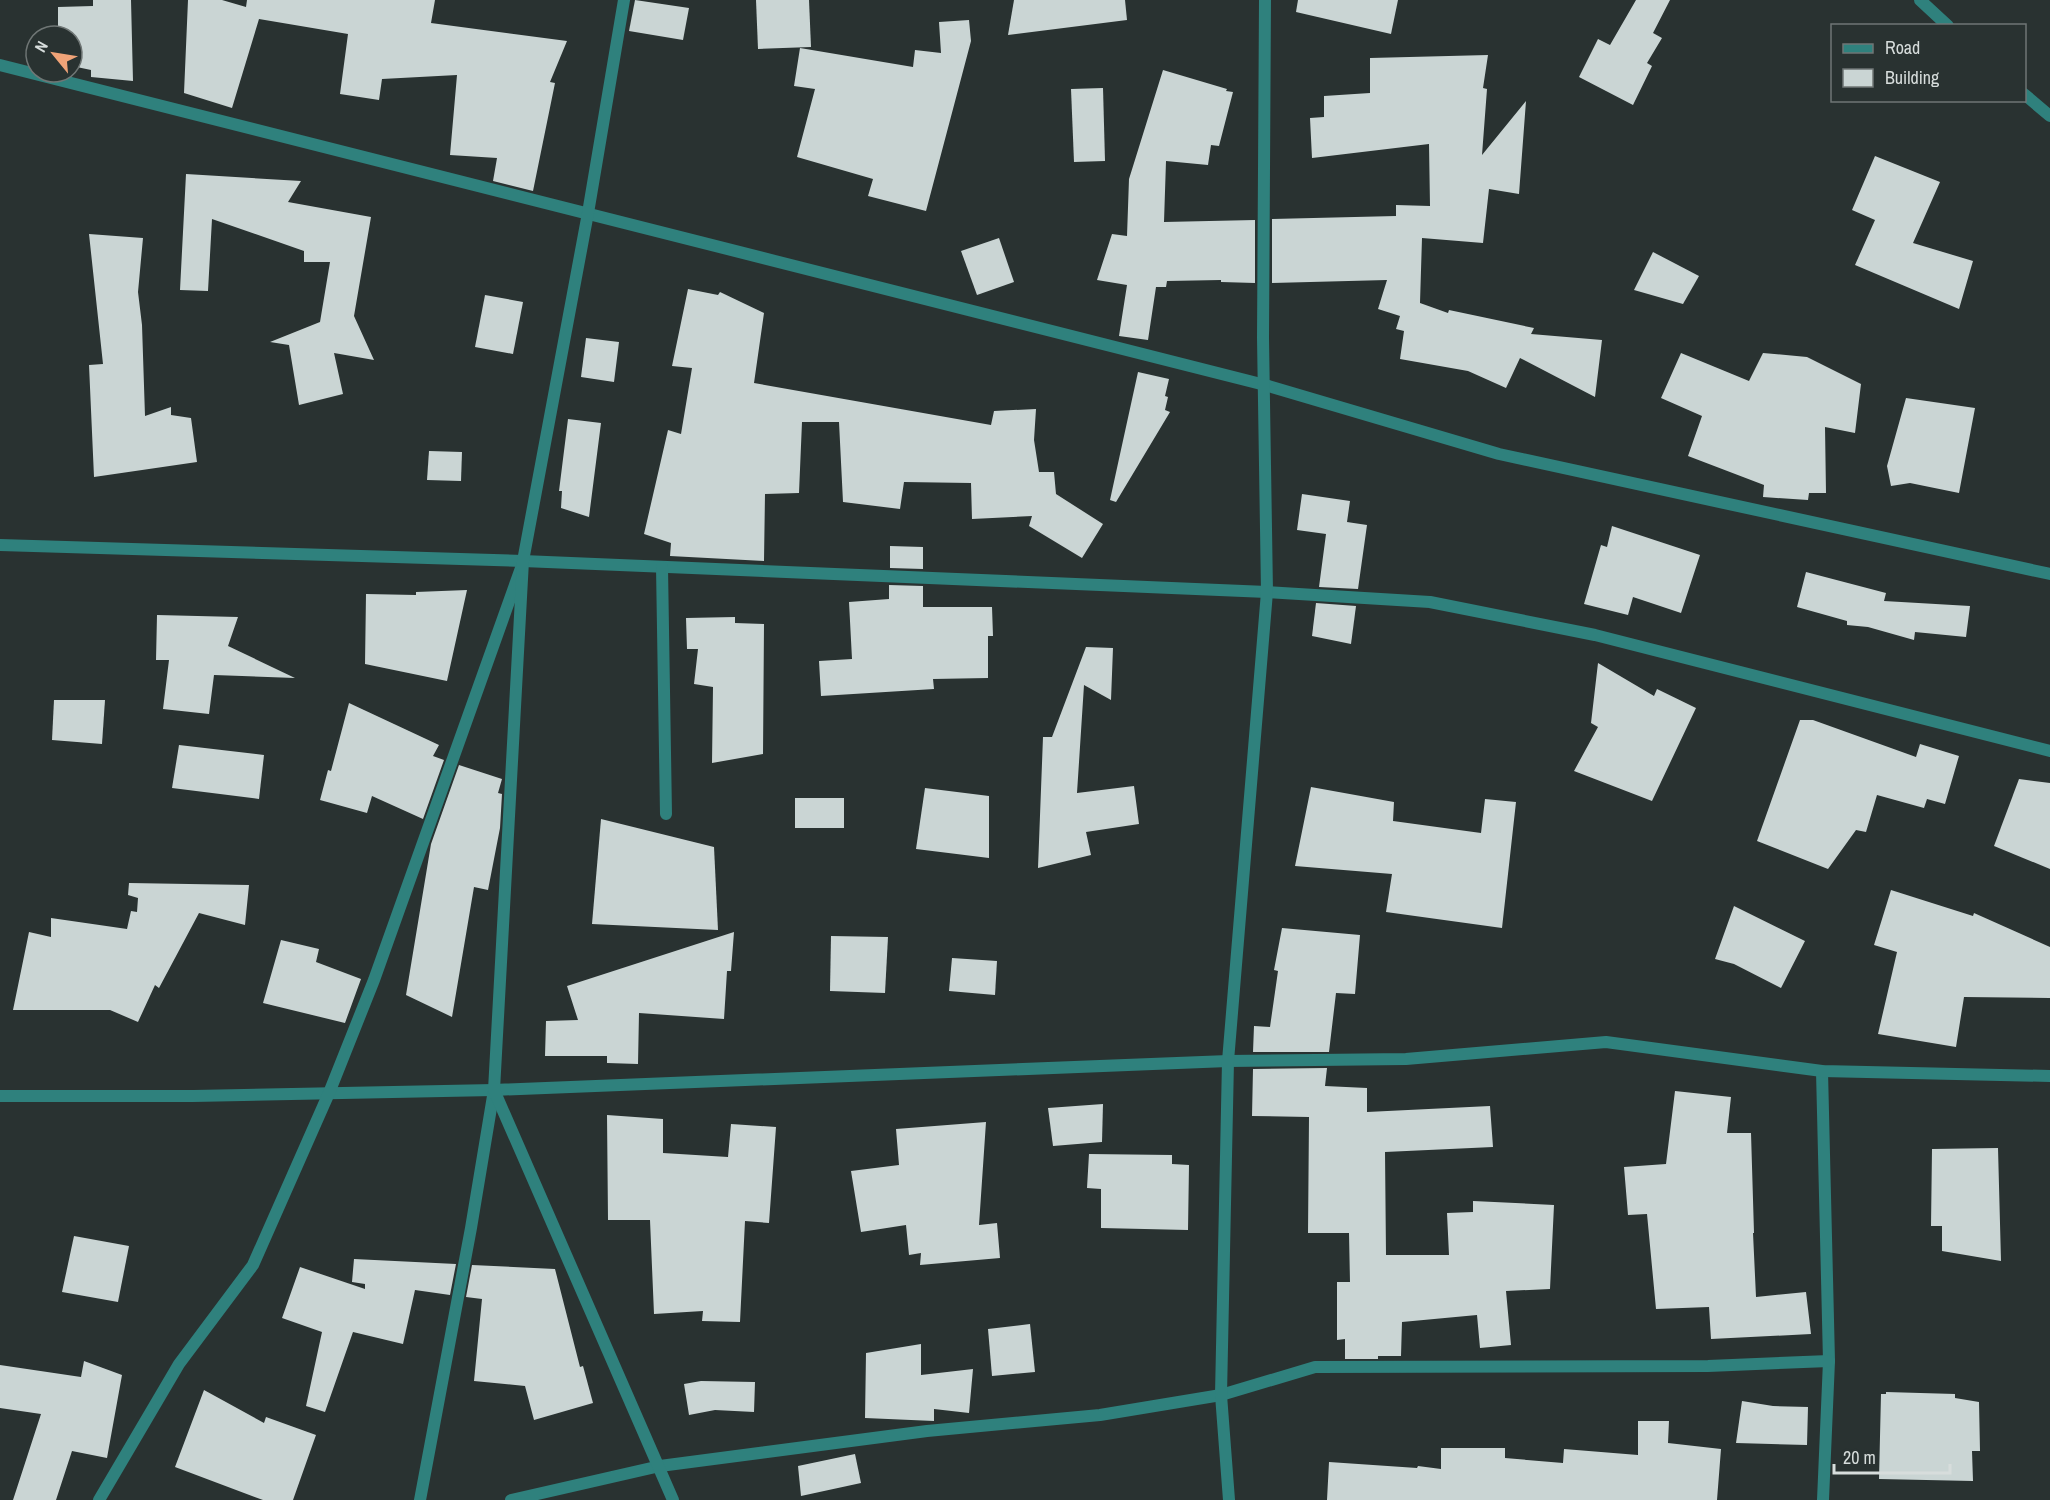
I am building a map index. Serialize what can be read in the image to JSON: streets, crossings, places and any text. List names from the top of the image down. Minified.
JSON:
{"legend":["Road","Building"],"scale_bar":"20 m","north":"top left"}
